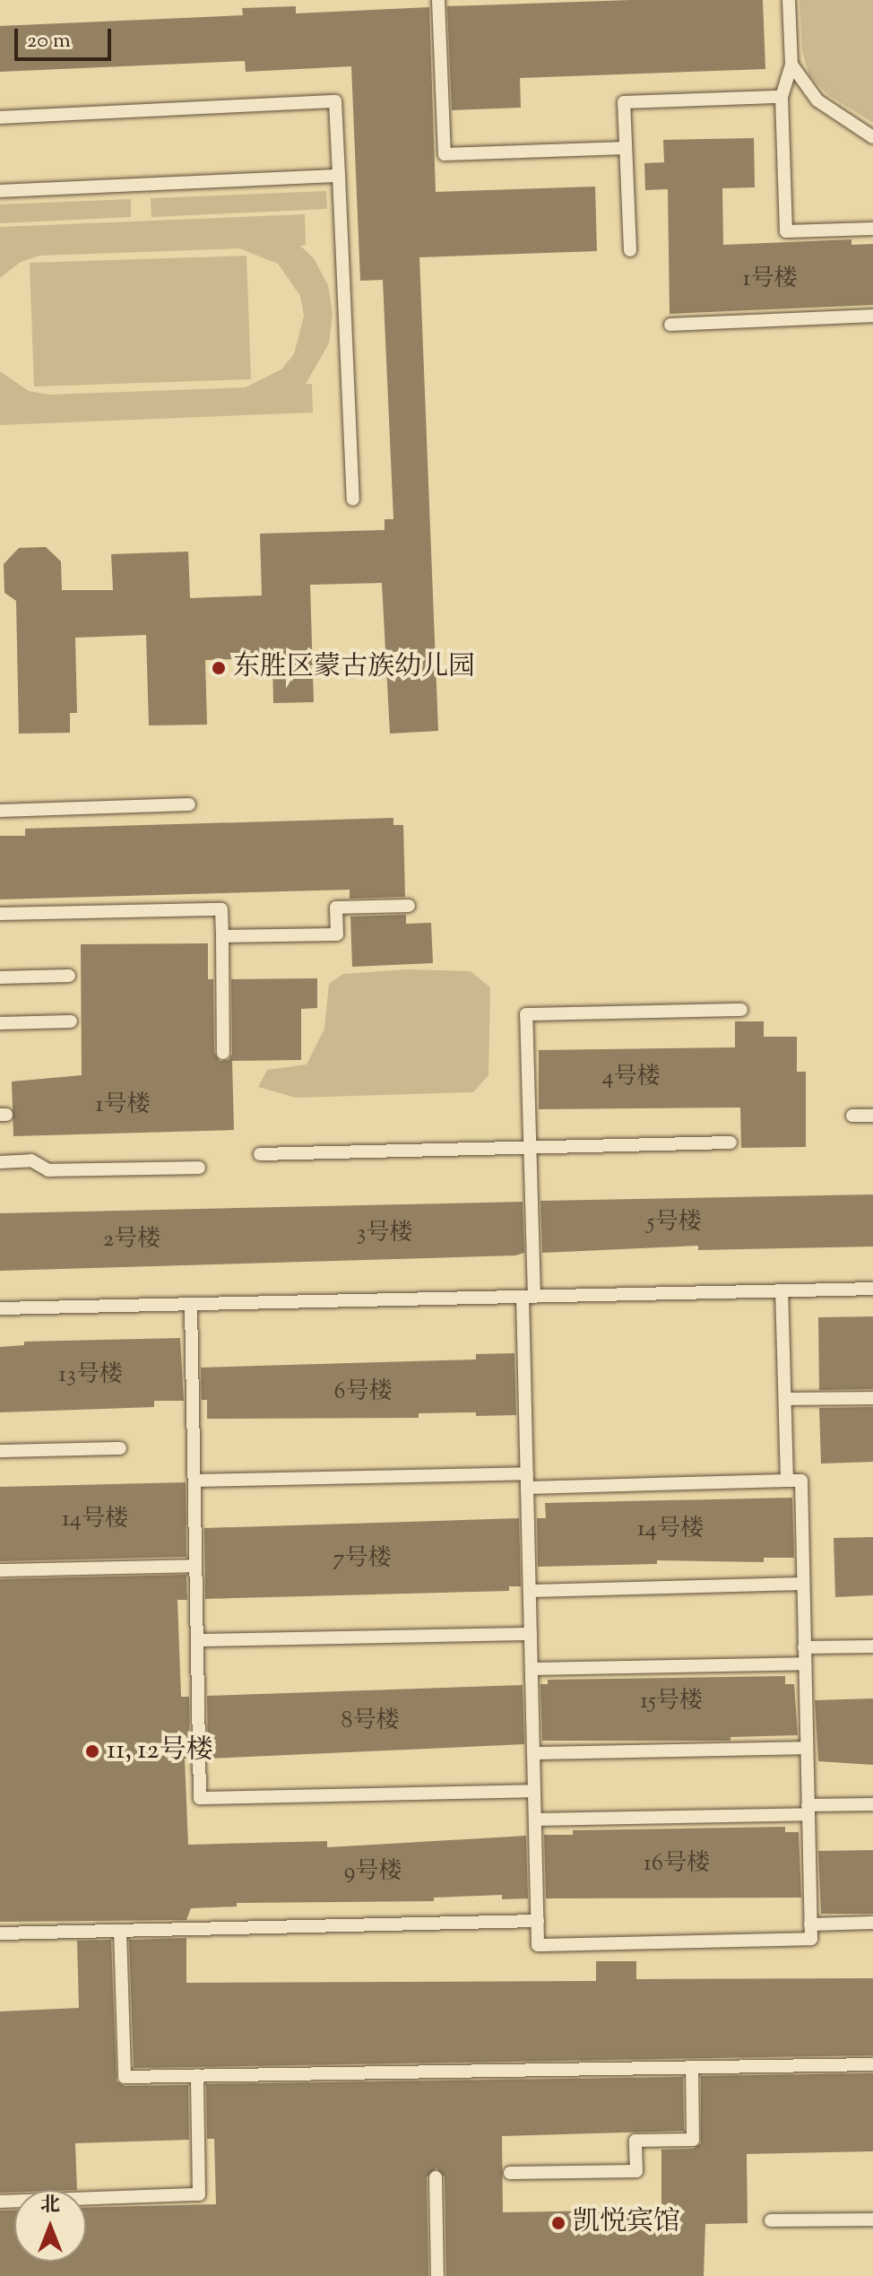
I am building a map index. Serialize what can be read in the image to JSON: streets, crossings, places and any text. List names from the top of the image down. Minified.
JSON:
{"places":["东胜区蒙古族幼儿园","11, 12号楼","凯悦宾馆"],"house_numbers":["1号楼","4号楼","1号楼","5号楼","3号楼","2号楼","13号楼","6号楼","14号楼","14号楼","7号楼","15号楼","8号楼","16号楼","9号楼"],"scale_bar":"20 m","north":"top"}
